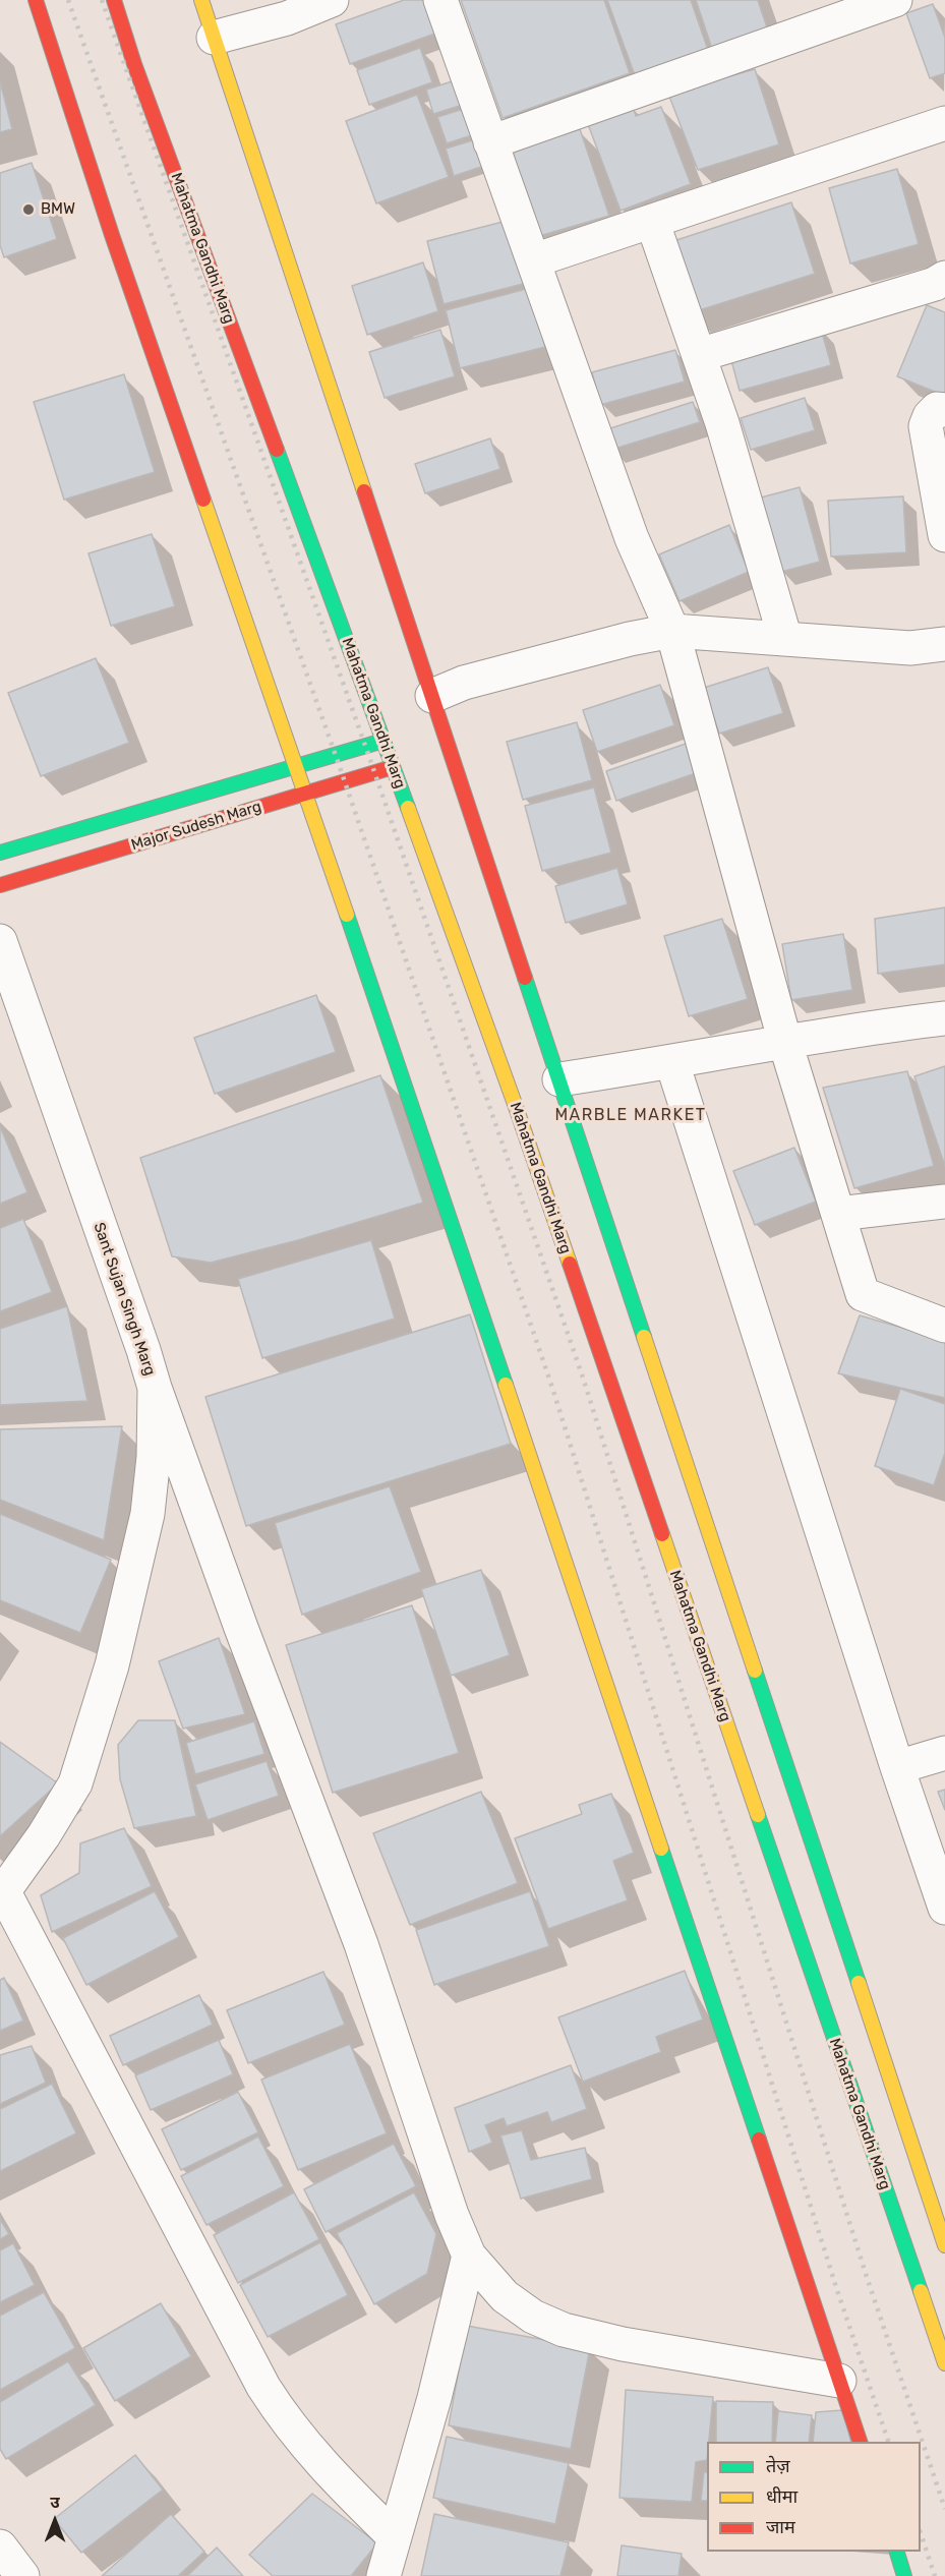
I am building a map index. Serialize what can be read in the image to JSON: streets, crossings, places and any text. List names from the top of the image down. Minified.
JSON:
{"streets":{"main road":["Mahatma Gandhi Marg","Major Sudesh Marg"],"street":["Sant Sujan Singh Marg"]},"crossings":[["Mahatma Gandhi Marg","Major Sudesh Marg"]],"districts":["MARBLE MARKET"],"places":["BMW"],"legend":["तेज़","धीमा","जाम"],"north":"top"}
